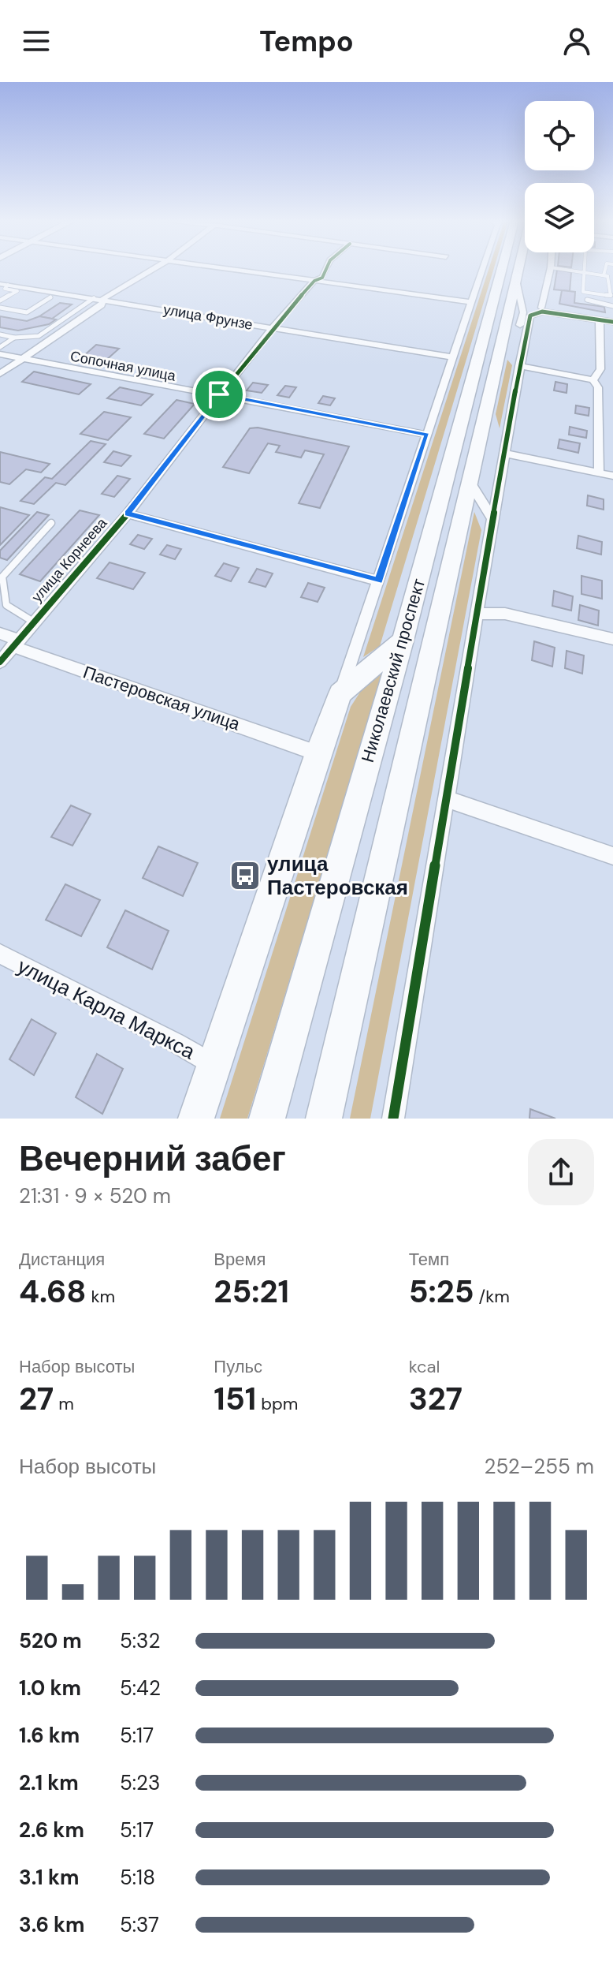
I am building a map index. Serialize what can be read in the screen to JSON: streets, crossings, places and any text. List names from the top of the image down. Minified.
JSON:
{"streets":{"main road":["Николаевский проспект"],"street":["улица Фрунзе","Сопочная улица","улица Корнеева","Пастеровская улица","улица Карла Маркса"]},"crossings":[["улица Фрунзе","улица Корнеева"],["Сопочная улица","улица Корнеева"],["улица Корнеева","Пастеровская улица"]],"places":{"bus stop":["улица Пастеровская"]},"page":{"header":"Tempo","heading":["Вечерний забег","21:31 · 9 × 520 m"],"stats":[["Дистанция","4.68 km"],["Время","25:21"],["Темп","5:25 /km"],["Набор высоты","27 m"],["Пульс","151 bpm"],["kcal","327"]],"chart":["Набор высоты","252–255 m"],"list":[{"name":"520 m","note":"5:32"},{"name":"1.0 km","note":"5:42"},{"name":"1.6 km","note":"5:17"},{"name":"2.1 km","note":"5:23"},{"name":"2.6 km","note":"5:17"},{"name":"3.1 km","note":"5:18"},{"name":"3.6 km","note":"5:37"}]}}
